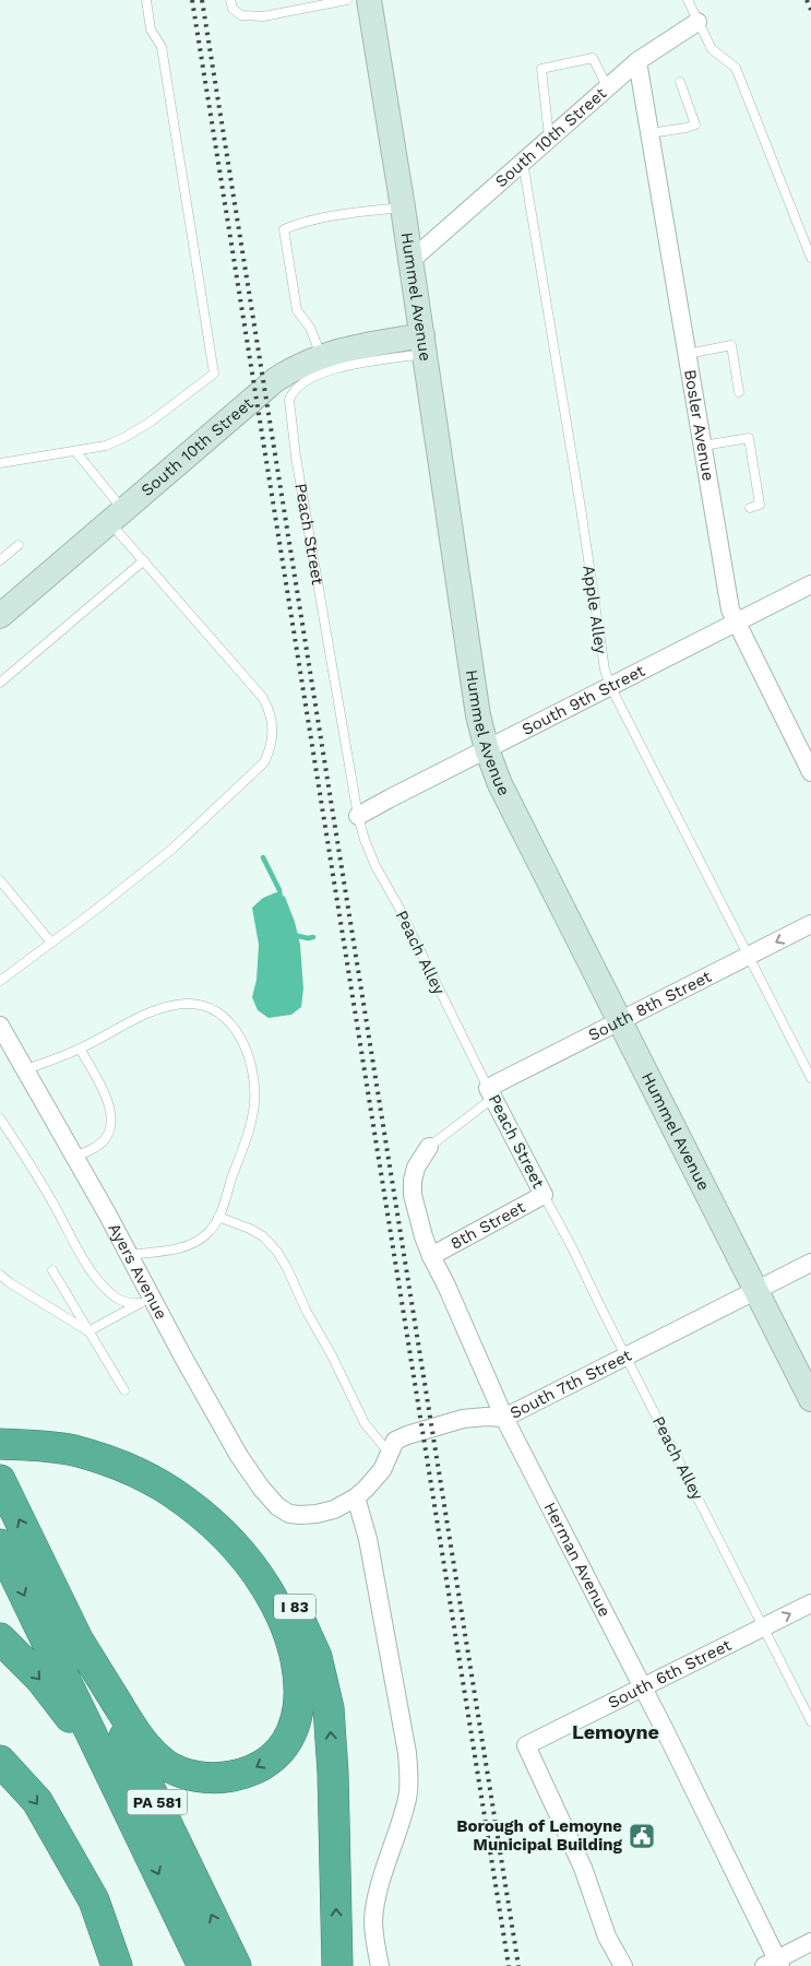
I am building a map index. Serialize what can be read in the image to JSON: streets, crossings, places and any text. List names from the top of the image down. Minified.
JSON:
{"streets":{"highway":["I 83","PA 581"],"main road":["South 10th Street","Hummel Avenue"],"street":["Bosler Avenue","Peach Street","South 9th Street","South 8th Street","8th Street","Ayers Avenue","South 7th Street","Herman Avenue","South 6th Street"],"lane":["Apple Alley","Peach Alley"]},"crossings":[["South 10th Street","Hummel Avenue"],["South 10th Street","Bosler Avenue"],["South 10th Street","Peach Street"],["South 10th Street","Apple Alley"],["Hummel Avenue","Peach Street"],["Hummel Avenue","South 9th Street"],["Hummel Avenue","South 8th Street"],["Hummel Avenue","South 7th Street"],["Bosler Avenue","South 9th Street"],["Peach Street","South 9th Street"],["Peach Street","Peach Alley"],["Peach Street","South 8th Street"],["Peach Street","8th Street"],["Apple Alley","South 9th Street"],["Apple Alley","South 8th Street"],["South 9th Street","Peach Alley"],["Peach Alley","South 8th Street"],["Peach Alley","8th Street"],["Peach Alley","South 7th Street"],["Peach Alley","South 6th Street"],["8th Street","Herman Avenue"],["Ayers Avenue","South 7th Street"],["South 7th Street","Herman Avenue"],["Herman Avenue","South 6th Street"]],"districts":["Lemoyne"],"places":{"public building":["Borough of Lemoyne Municipal Building"]}}
